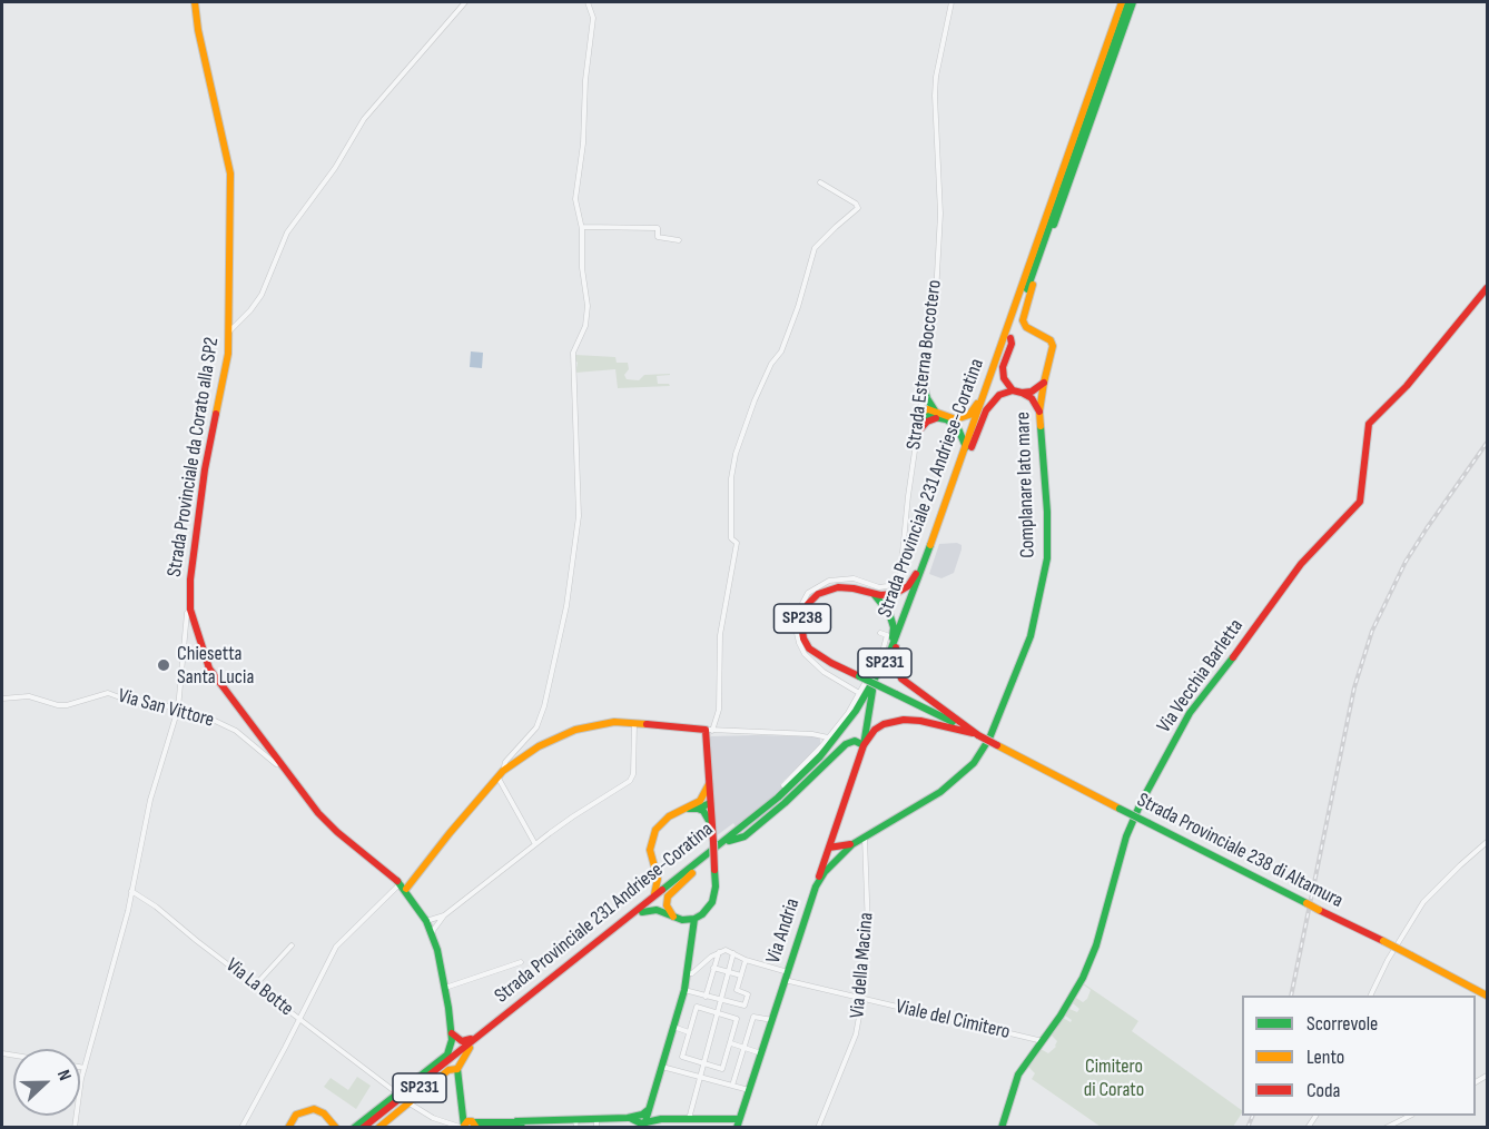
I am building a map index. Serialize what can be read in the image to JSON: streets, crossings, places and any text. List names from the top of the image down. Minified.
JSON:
{"streets":{"main road":["Strada Provinciale da Corato alla SP2","Complanare lato mare","Strada Provinciale 231 Andriese-Coratina","SP238","SP231","Via Vecchia Barletta","Strada Provinciale 238 di Altamura","Via Andria"],"street":["Strada Esterna Boccotero","Via San Vittore","Via della Macina","Via La Botte","Viale del Cimitero"]},"crossings":[["Strada Provinciale da Corato alla SP2","Via San Vittore"],["Complanare lato mare","Strada Provinciale 231 Andriese-Coratina"],["Complanare lato mare","Via Andria"],["Complanare lato mare","Via della Macina"],["Strada Provinciale 231 Andriese-Coratina","Via Andria"],["SP238","Strada Provinciale 238 di Altamura"],["Via Vecchia Barletta","Viale del Cimitero"],["Via Andria","Viale del Cimitero"],["Via della Macina","Viale del Cimitero"]],"parks":["Cimitero di Corato"],"places":["Chiesetta Santa Lucia"],"legend":["Scorrevole","Lento","Coda"],"north":"right"}
